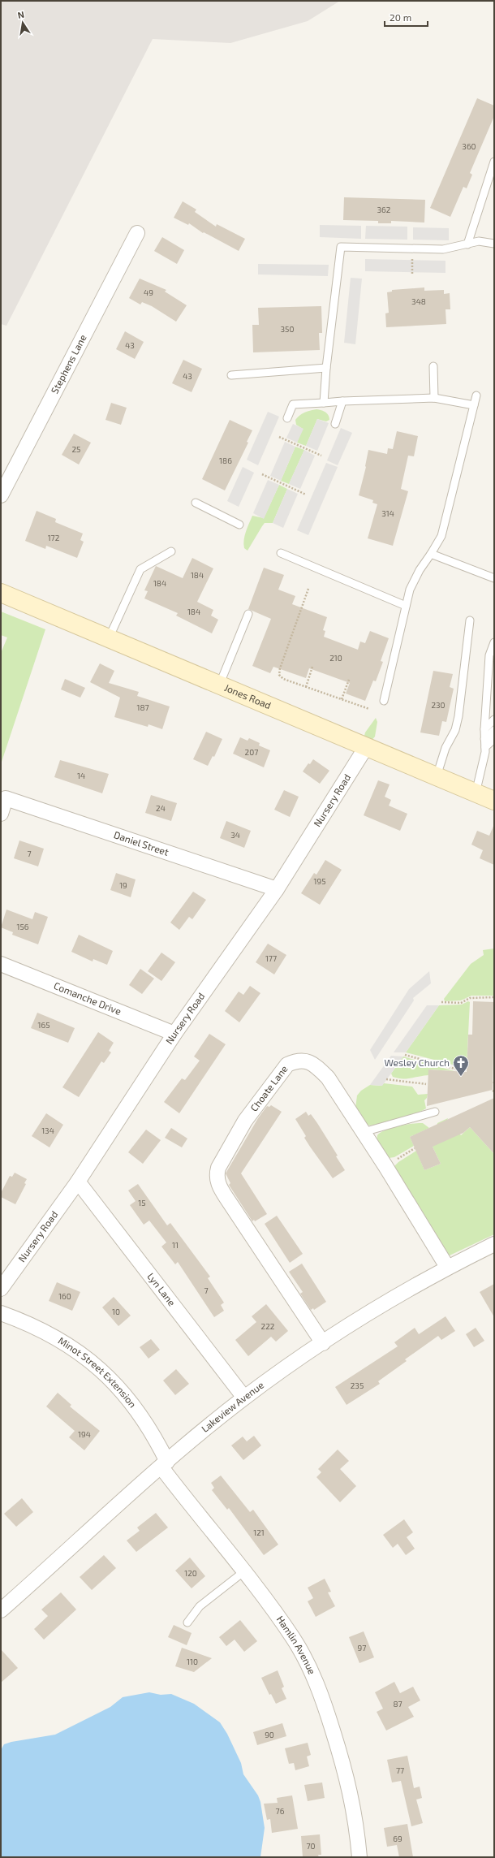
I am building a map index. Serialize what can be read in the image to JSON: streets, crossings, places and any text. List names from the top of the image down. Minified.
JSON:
{"streets":{"main road":["Jones Road"],"street":["Stephens Lane","Nursery Road","Daniel Street","Comanche Drive","Choate Lane","Lyn Lane","Minot Street Extension","Lakeview Avenue","Hamlin Avenue"]},"crossings":[["Jones Road","Nursery Road"],["Nursery Road","Daniel Street"],["Nursery Road","Comanche Drive"],["Nursery Road","Lyn Lane"],["Choate Lane","Lakeview Avenue"],["Lyn Lane","Lakeview Avenue"],["Minot Street Extension","Lakeview Avenue"],["Minot Street Extension","Hamlin Avenue"],["Lakeview Avenue","Hamlin Avenue"]],"places":{"church":["Wesley Church"]},"house_numbers":["360","362","49","348","350","43","43","25","186","314","172","184","184","184","210","230","187","207","14","24","34","7","195","19","156","177","165","134","15","11","7","160","10","222","235","194","121","120","97","110","87","90","77","76","69","70"],"scale_bar":"20 m","north":"top"}
